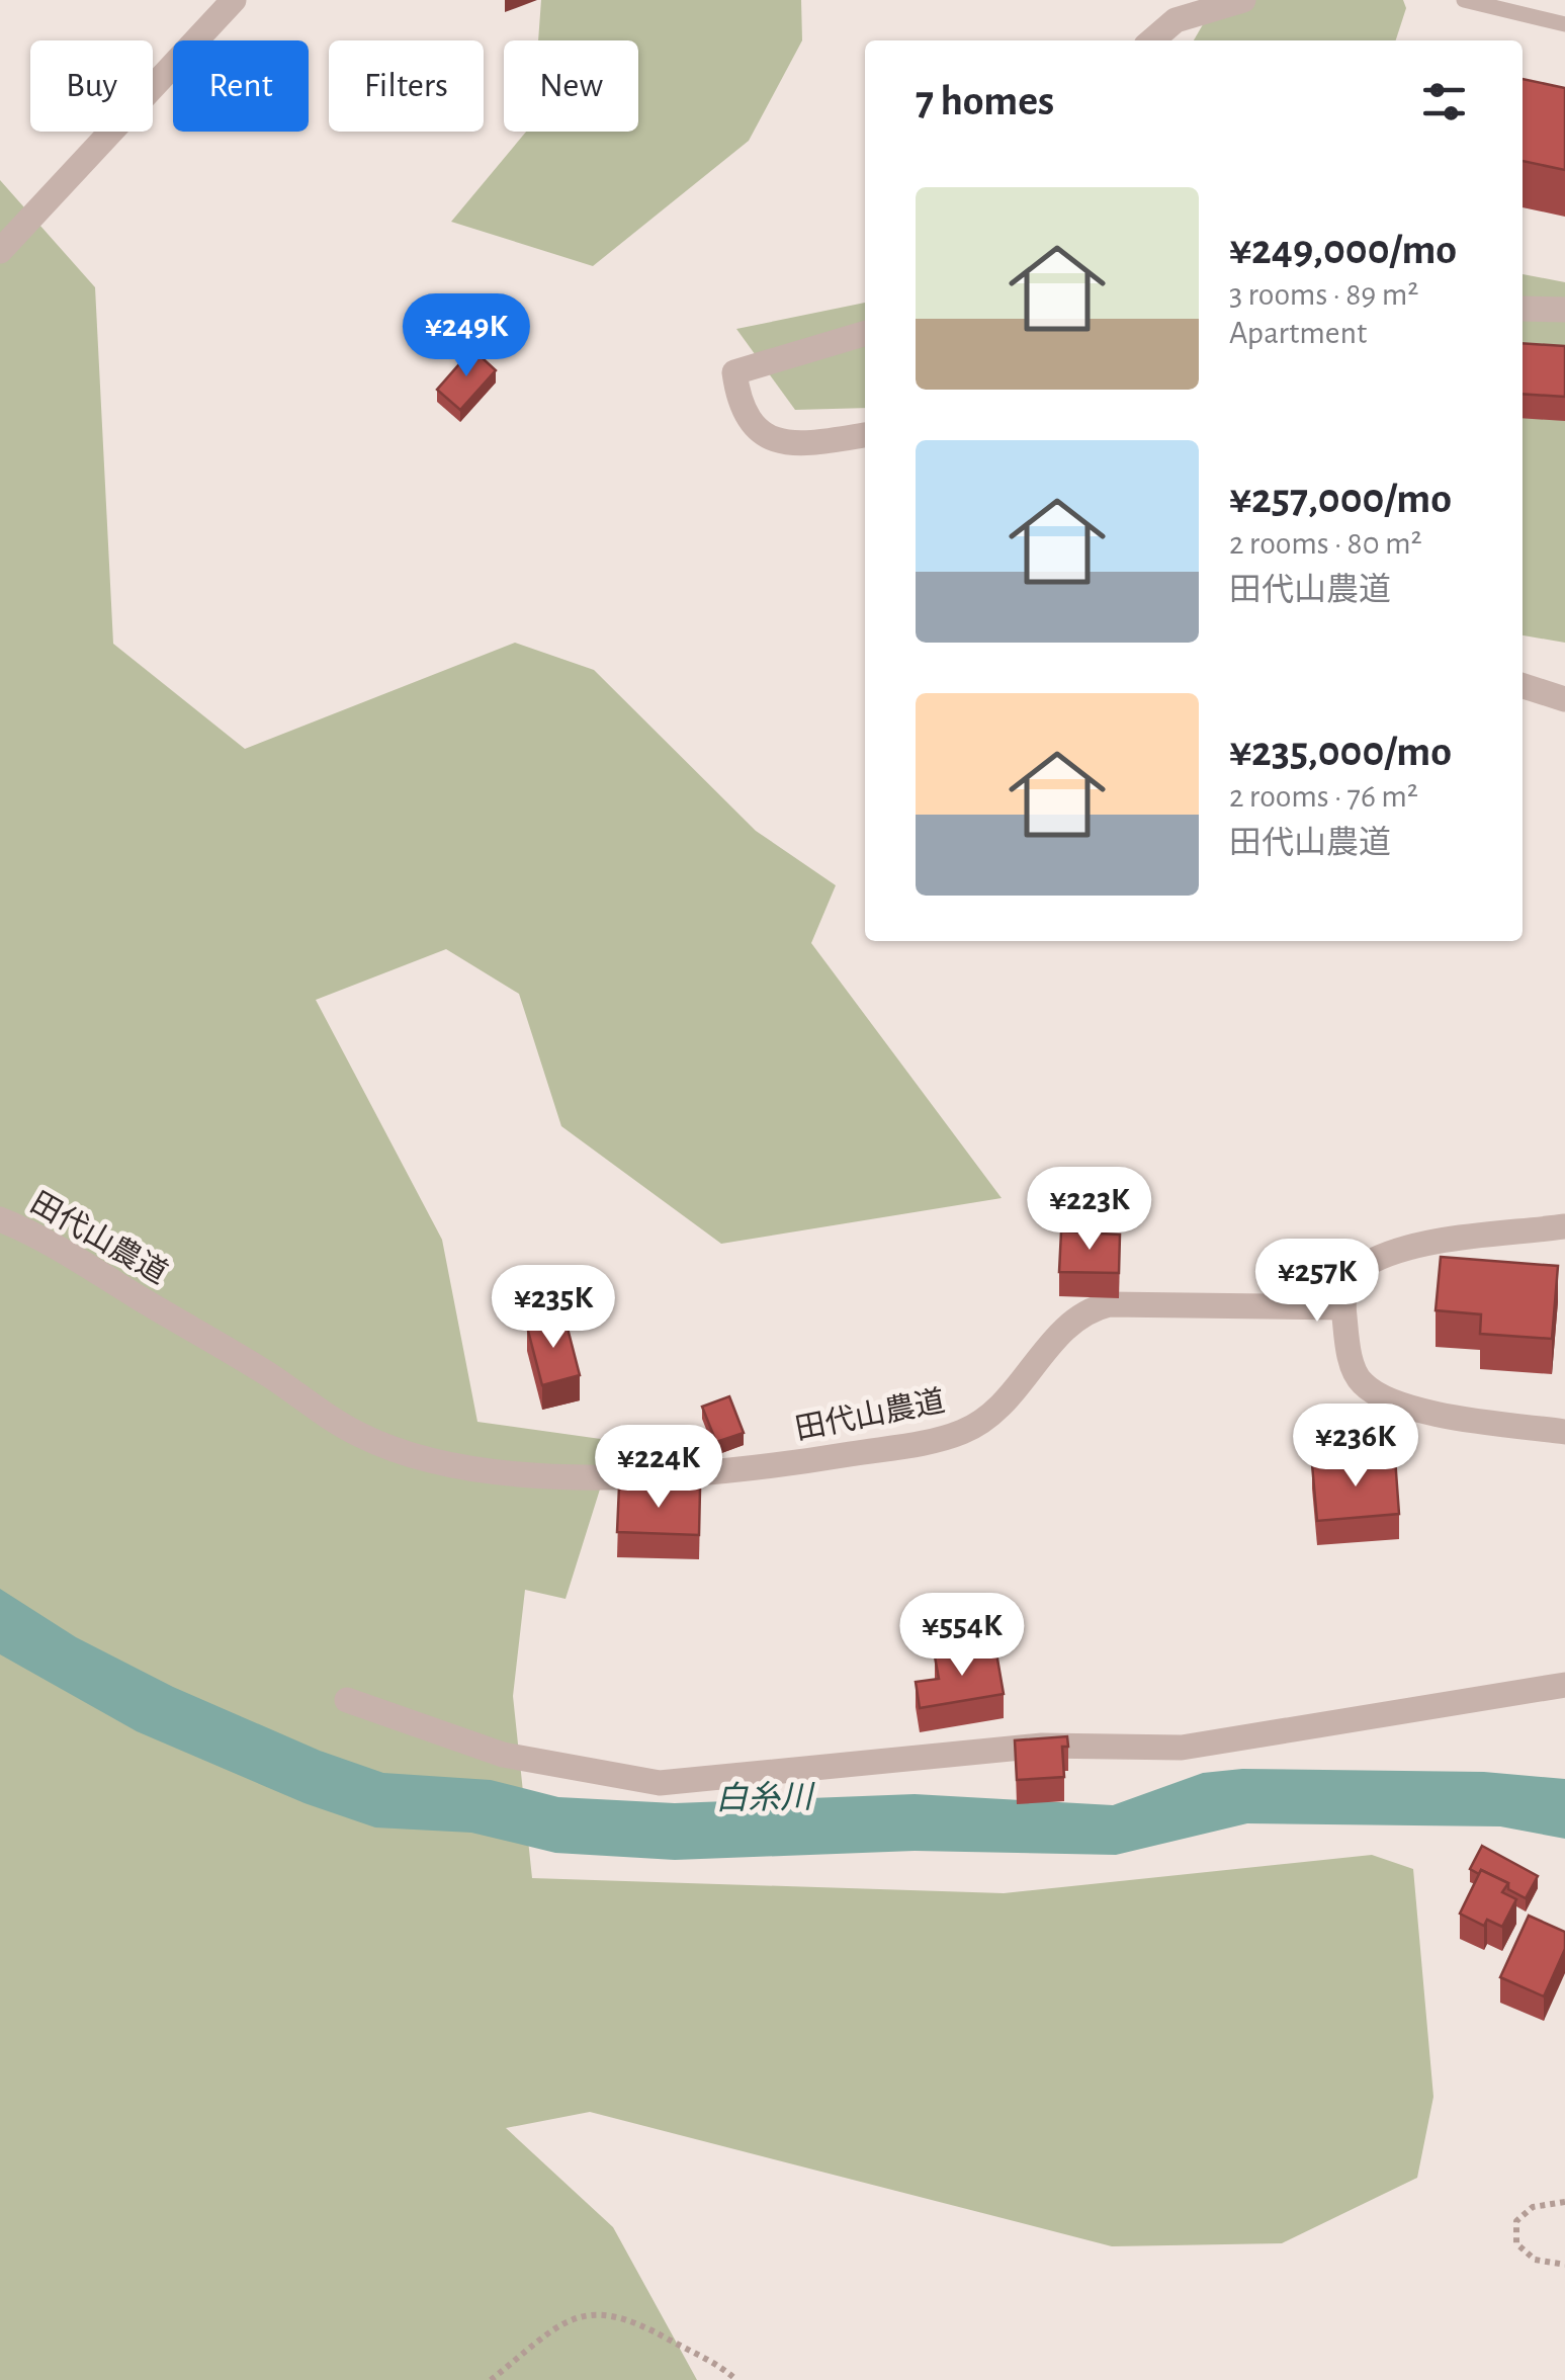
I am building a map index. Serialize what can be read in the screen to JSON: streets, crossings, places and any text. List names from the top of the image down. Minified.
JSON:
{"streets":{"street":["田代山農道"]},"water":["白糸川"],"page":{"chip":["Buy","Rent","Filters","New"],"heading":"7 homes","list":[{"name":"¥249,000/mo","note":"3 rooms · 89 m² · Apartment"},{"name":"¥257,000/mo","note":"2 rooms · 80 m² · 田代山農道"},{"name":"¥235,000/mo","note":"2 rooms · 76 m² · 田代山農道"}],"price":["¥249K","¥223K","¥257K","¥235K","¥236K","¥224K","¥554K"]}}
